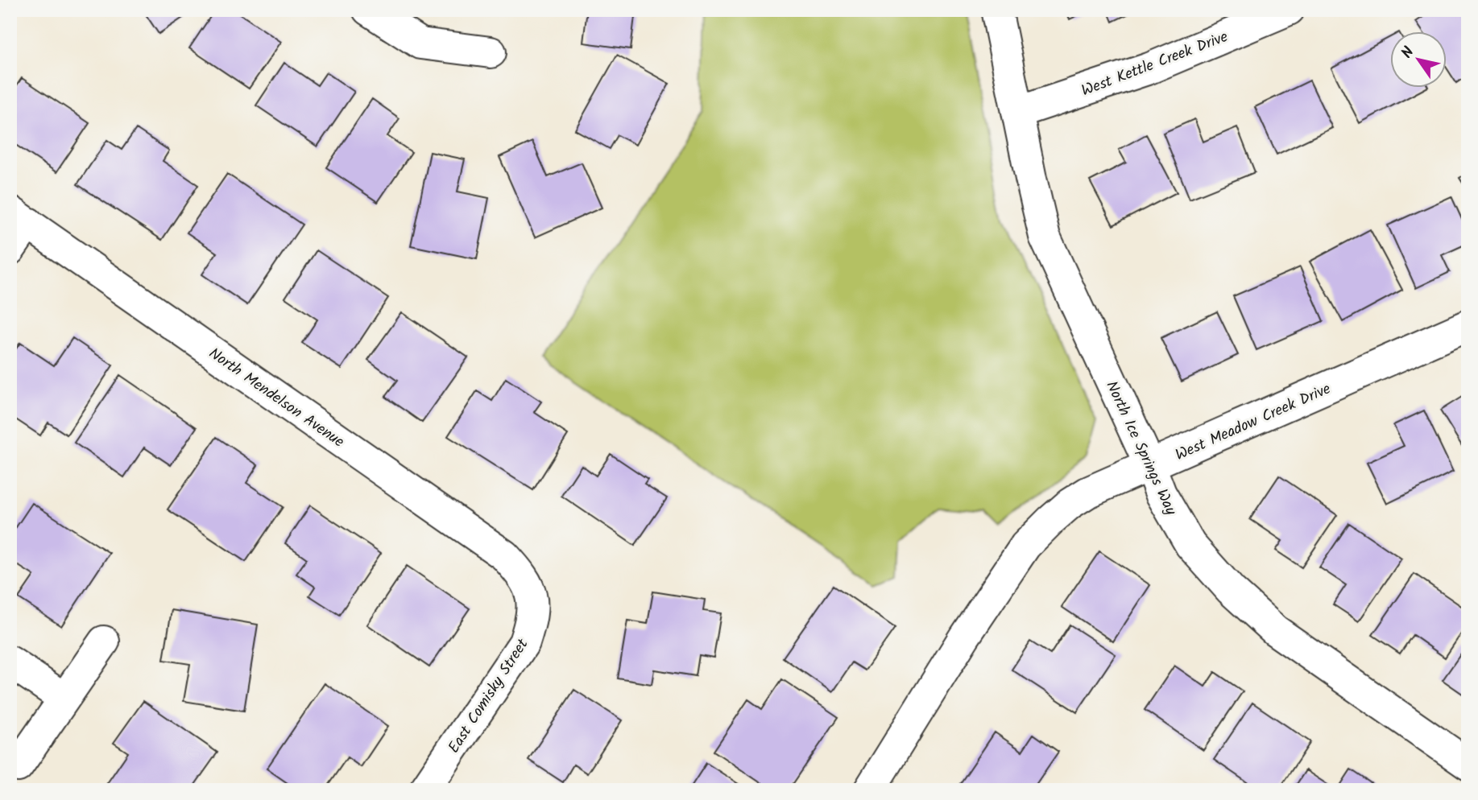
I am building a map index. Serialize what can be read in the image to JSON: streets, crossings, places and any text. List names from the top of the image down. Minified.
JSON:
{"streets":{"street":["West Kettle Creek Drive","North Mendelson Avenue","West Meadow Creek Drive","North Ice Springs Way","East Comisky Street"]},"crossings":[["West Kettle Creek Drive","North Ice Springs Way"],["North Mendelson Avenue","East Comisky Street"],["West Meadow Creek Drive","North Ice Springs Way"]],"north":"top left"}
